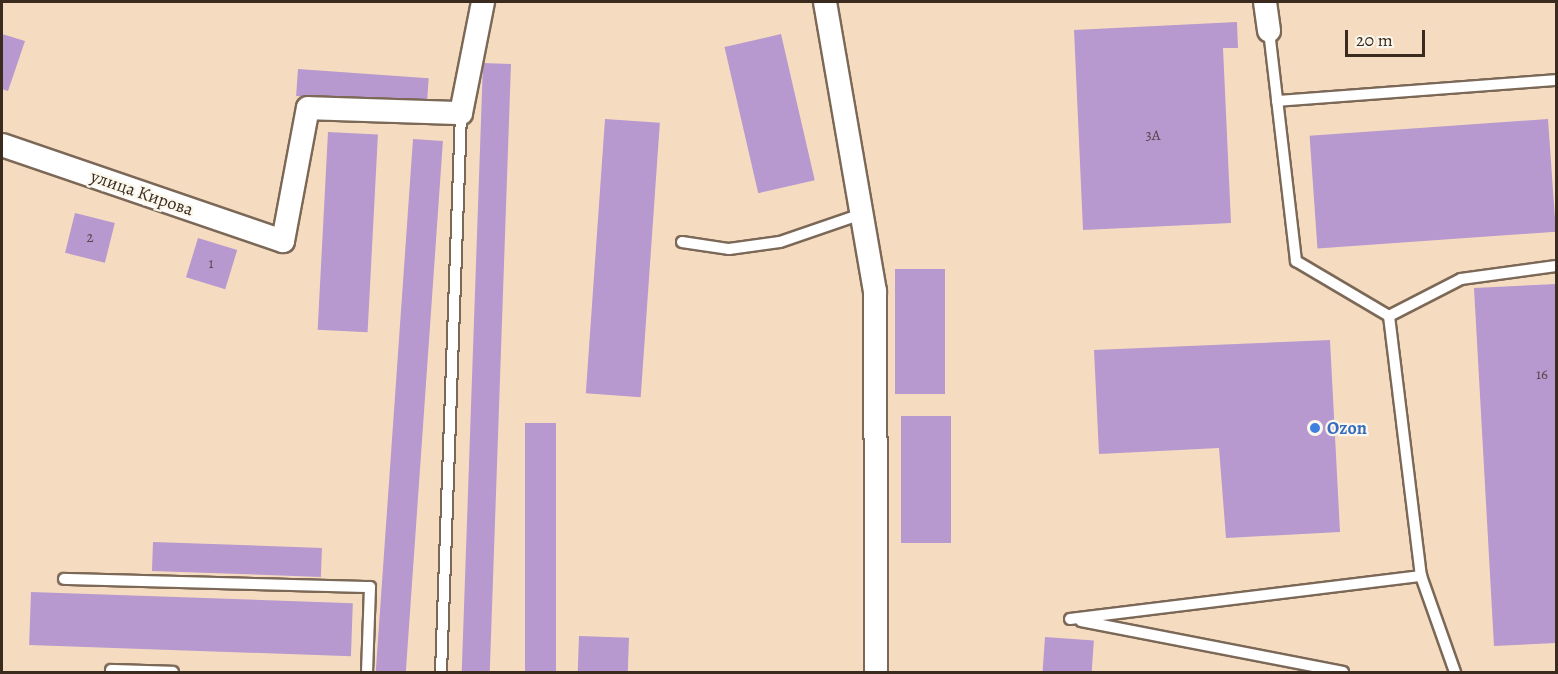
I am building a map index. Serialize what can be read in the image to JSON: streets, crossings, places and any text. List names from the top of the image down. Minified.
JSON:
{"streets":{"street":["улица Кирова"]},"places":["Ozon"],"house_numbers":["3А","2","1","16"],"scale_bar":"20 m"}
